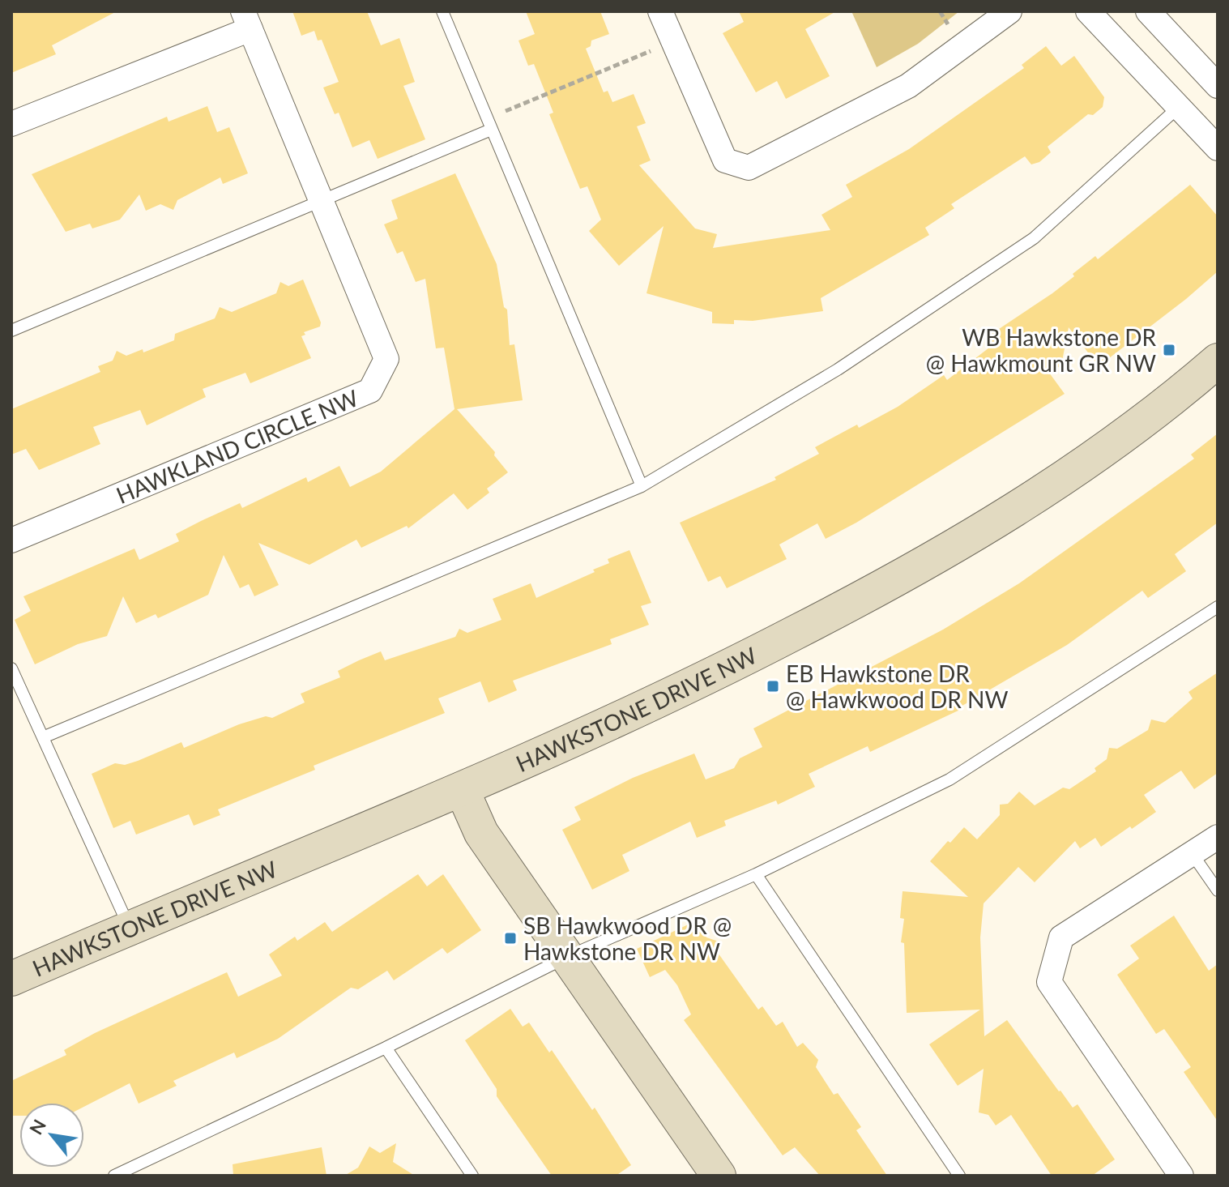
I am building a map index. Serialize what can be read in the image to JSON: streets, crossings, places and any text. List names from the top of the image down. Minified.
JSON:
{"streets":{"street":["HAWKLAND CIRCLE NW","HAWKSTONE DRIVE NW"]},"places":{"transit":["WB Hawkstone DR @ Hawkmount GR NW","EB Hawkstone DR @ Hawkwood DR NW","SB Hawkwood DR @ Hawkstone DR NW"]},"north":"top left"}
